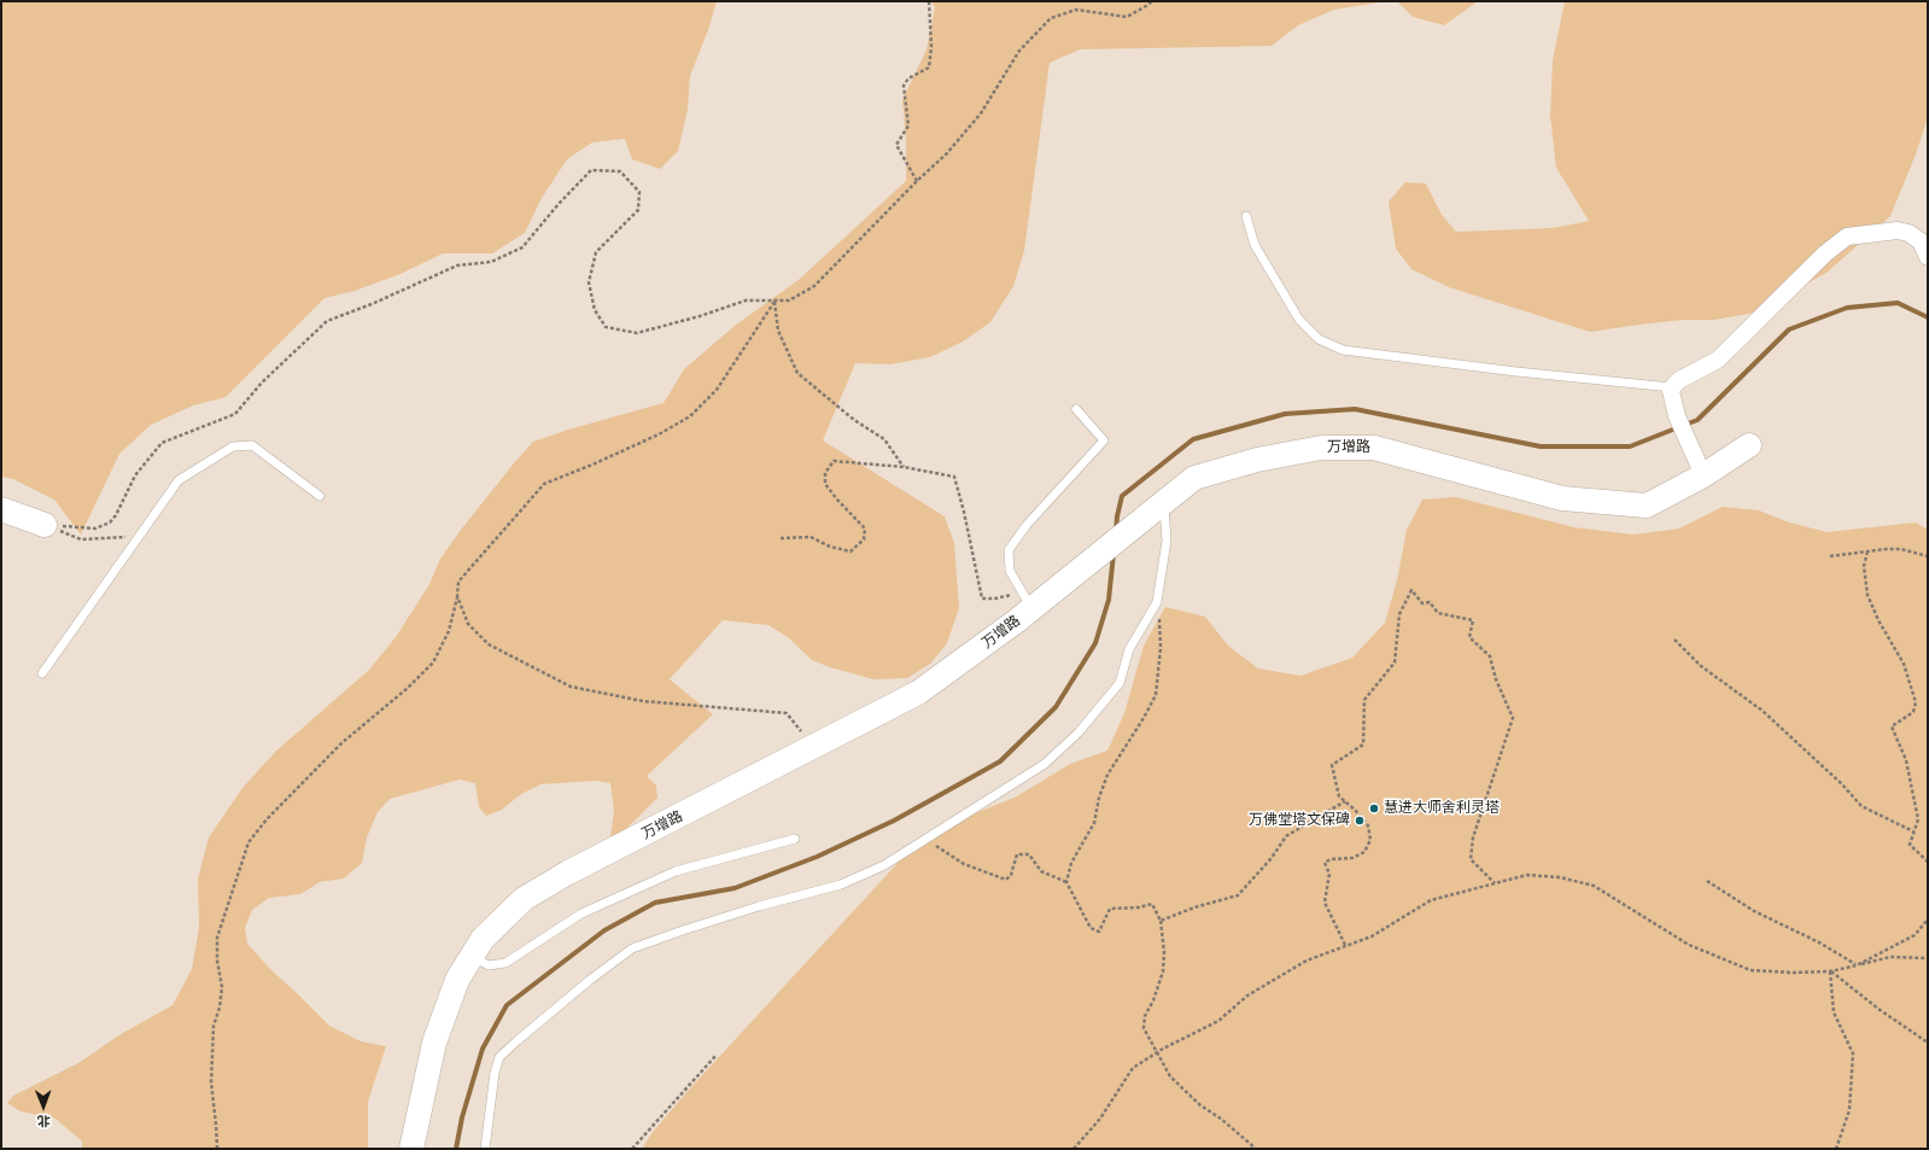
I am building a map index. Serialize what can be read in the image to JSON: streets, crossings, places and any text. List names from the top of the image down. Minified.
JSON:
{"streets":{"street":["万增路"]},"places":["慧进大师舍利灵塔","万佛堂塔文保碑"],"north":"bottom"}
